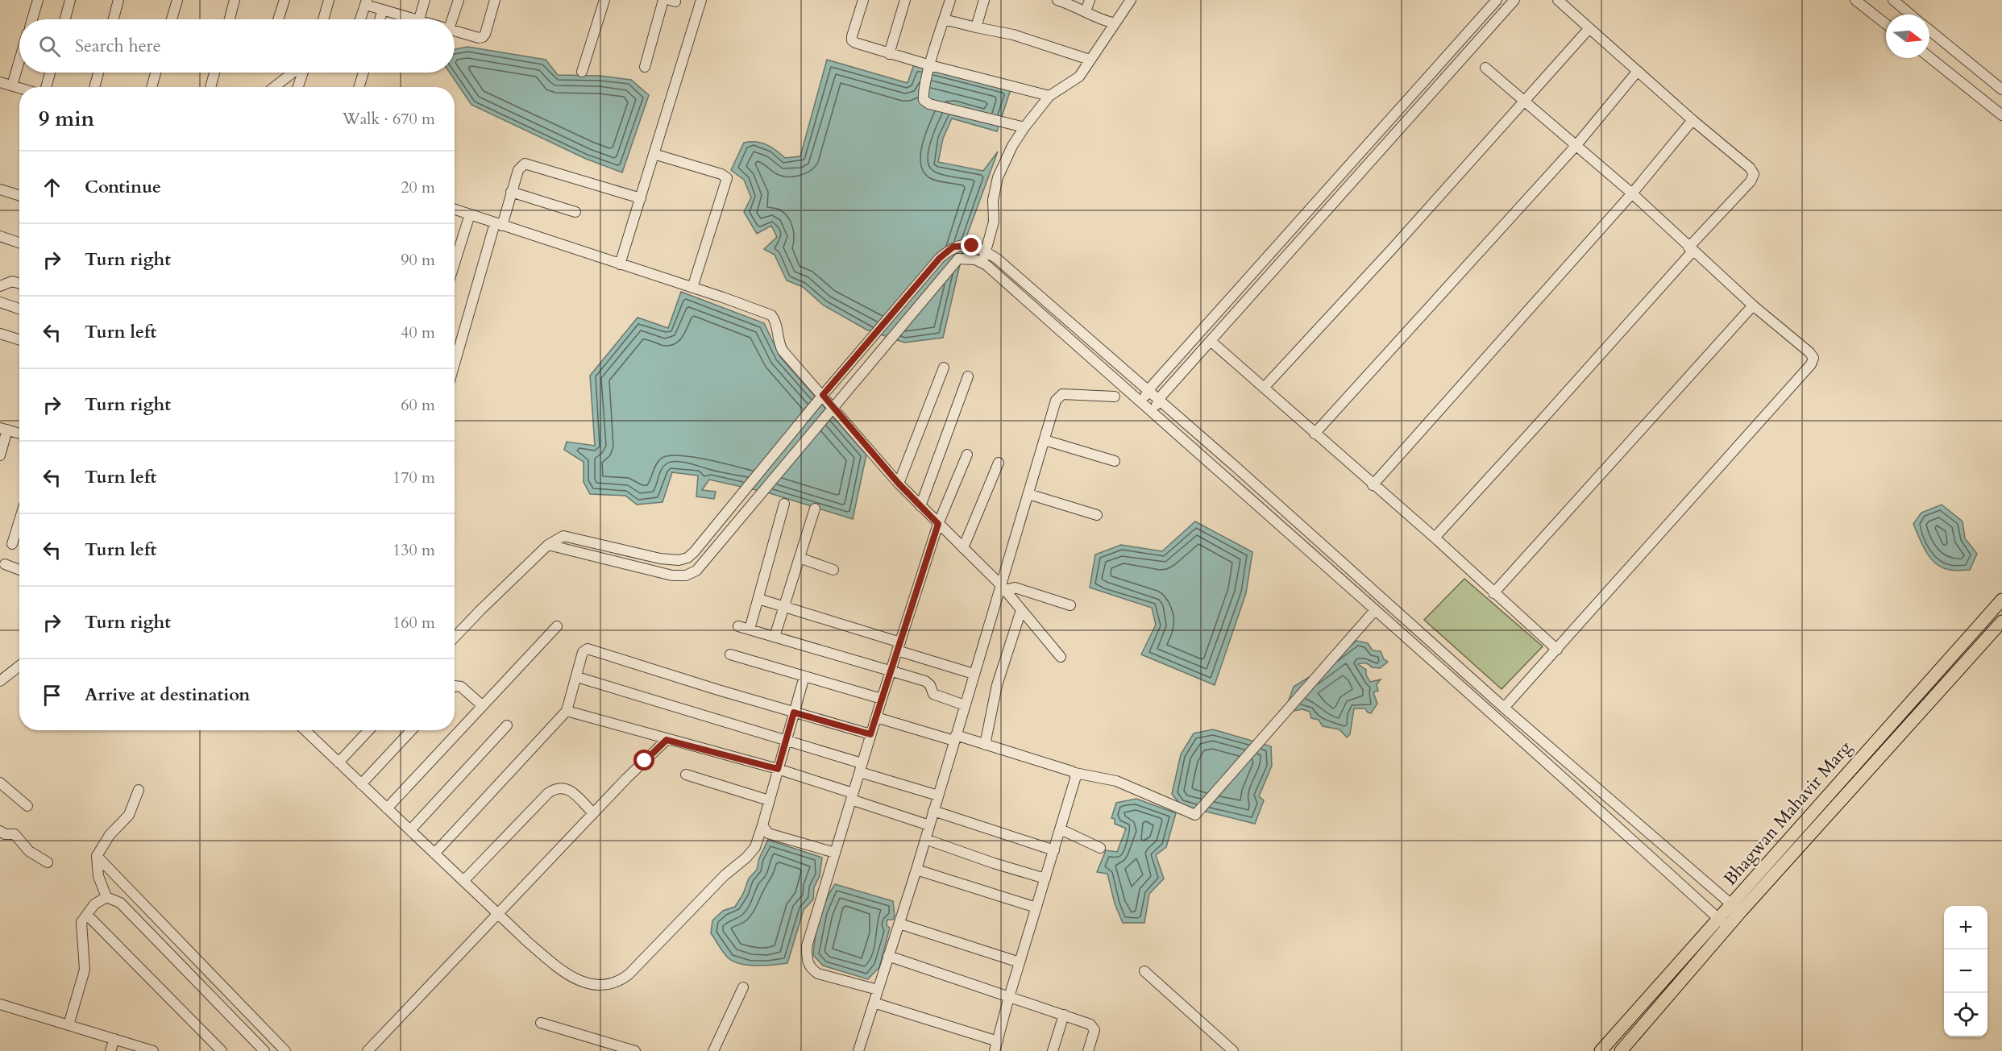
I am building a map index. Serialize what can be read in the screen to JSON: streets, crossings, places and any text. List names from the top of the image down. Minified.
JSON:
{"streets":{"main road":["Bhagwan Mahavir Marg"]},"north":"right","page":{"search":"Search here","heading":["9 min","Walk · 670 m"],"list":[["Continue","20 m"],["Turn right","90 m"],["Turn left","40 m"],["Turn right","60 m"],["Turn left","170 m"],["Turn left","130 m"],["Turn right","160 m"],"Arrive at destination"],"map_buttons":["+","−"]}}
